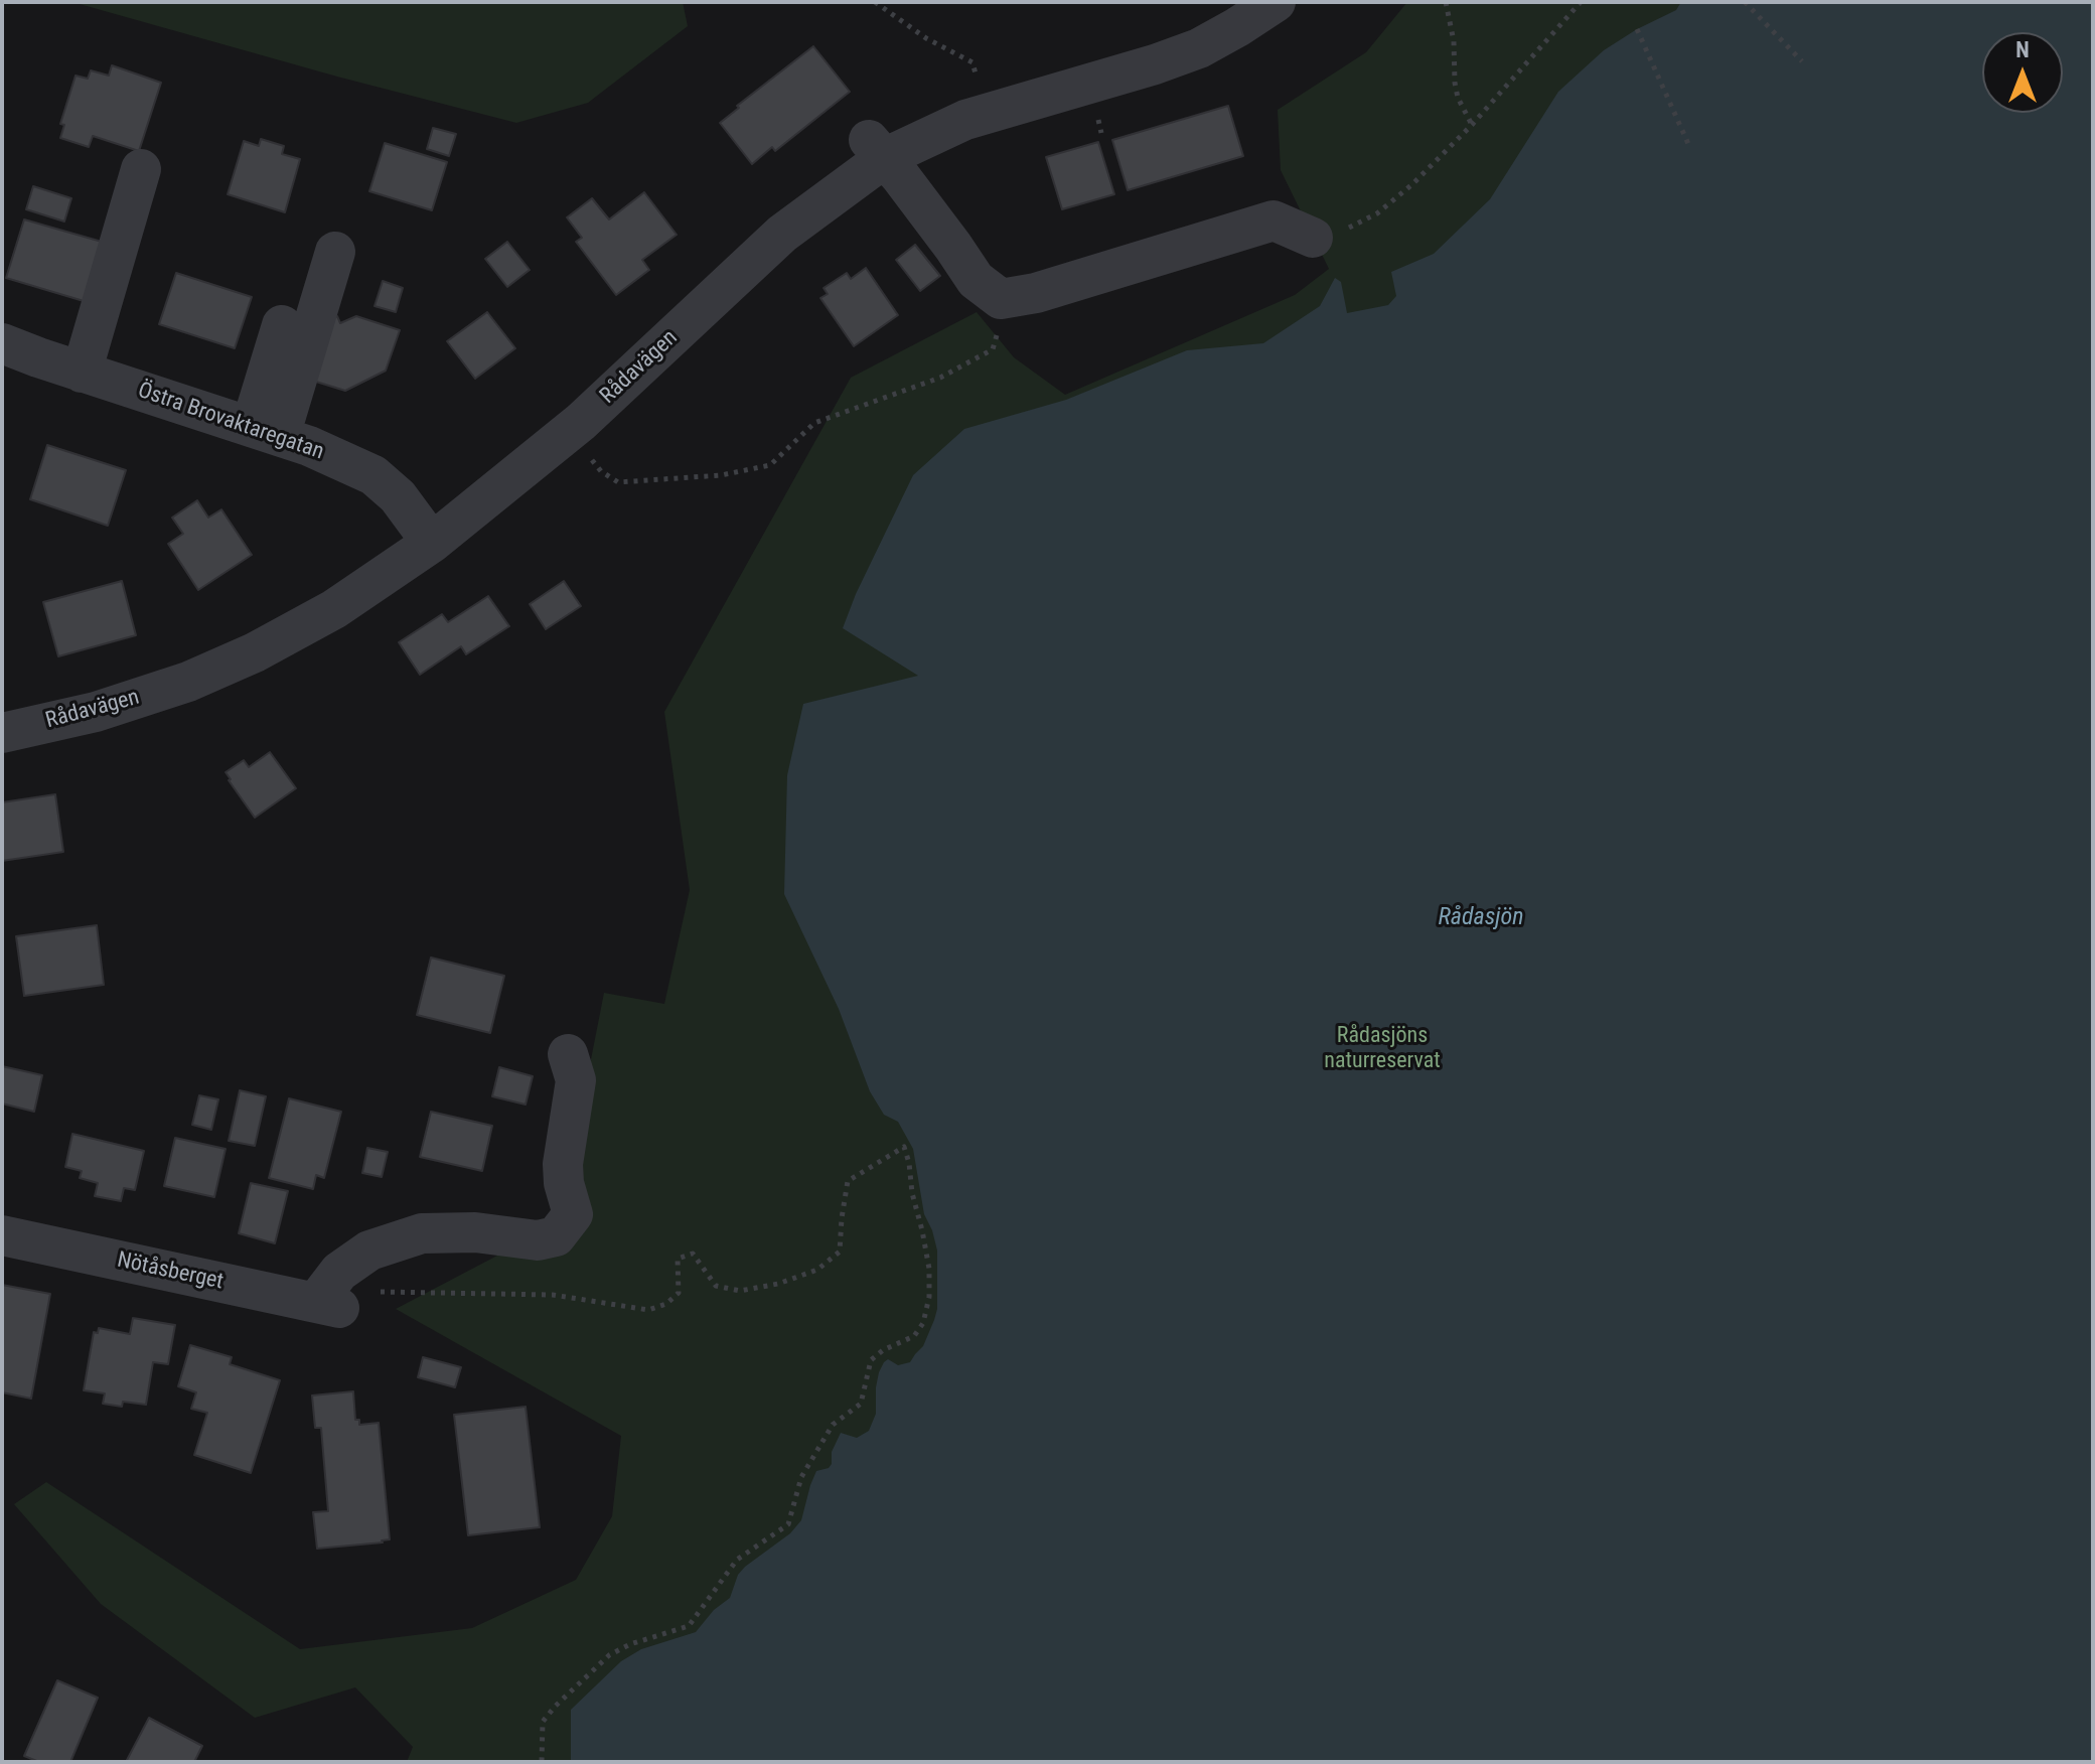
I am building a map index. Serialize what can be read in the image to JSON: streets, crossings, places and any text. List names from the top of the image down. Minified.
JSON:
{"streets":{"street":["Rådavägen","Östra Brovaktaregatan","Nötåsberget"]},"crossings":[["Rådavägen","Östra Brovaktaregatan"]],"water":["Rådasjön"],"parks":["Rådasjöns naturreservat"],"north":"top"}
